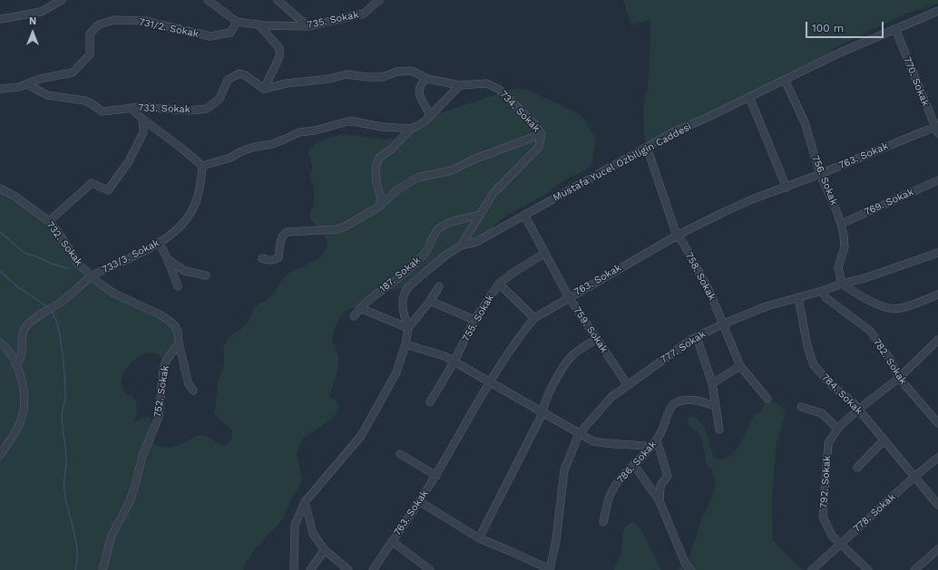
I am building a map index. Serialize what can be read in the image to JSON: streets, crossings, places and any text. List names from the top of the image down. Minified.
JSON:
{"streets":{"street":["735. Sokak","731/2. Sokak","770. Sokak","733. Sokak","734. Sokak","763. Sokak","Mustafa Yucel Ozbiligin Caddesi","756. Sokak","769. Sokak","732. Sokak","733/3. Sokak","187. Sokak","758. Sokak","755. Sokak","759. Sokak","777. Sokak","782. Sokak","752. Sokak","784. Sokak","786. Sokak","792. Sokak","778. Sokak"]},"crossings":[["731/2. Sokak","733. Sokak"],["770. Sokak","763. Sokak"],["770. Sokak","Mustafa Yucel Ozbiligin Caddesi"],["733. Sokak","734. Sokak"],["734. Sokak","Mustafa Yucel Ozbiligin Caddesi"],["734. Sokak","187. Sokak"],["763. Sokak","756. Sokak"],["763. Sokak","758. Sokak"],["763. Sokak","759. Sokak"],["Mustafa Yucel Ozbiligin Caddesi","756. Sokak"],["Mustafa Yucel Ozbiligin Caddesi","758. Sokak"],["Mustafa Yucel Ozbiligin Caddesi","759. Sokak"],["756. Sokak","769. Sokak"],["756. Sokak","777. Sokak"],["732. Sokak","733/3. Sokak"],["758. Sokak","777. Sokak"],["755. Sokak","759. Sokak"],["759. Sokak","777. Sokak"],["777. Sokak","782. Sokak"],["777. Sokak","784. Sokak"],["782. Sokak","792. Sokak"],["784. Sokak","792. Sokak"],["784. Sokak","778. Sokak"],["792. Sokak","778. Sokak"]],"scale_bar":"100 m","north":"top"}
